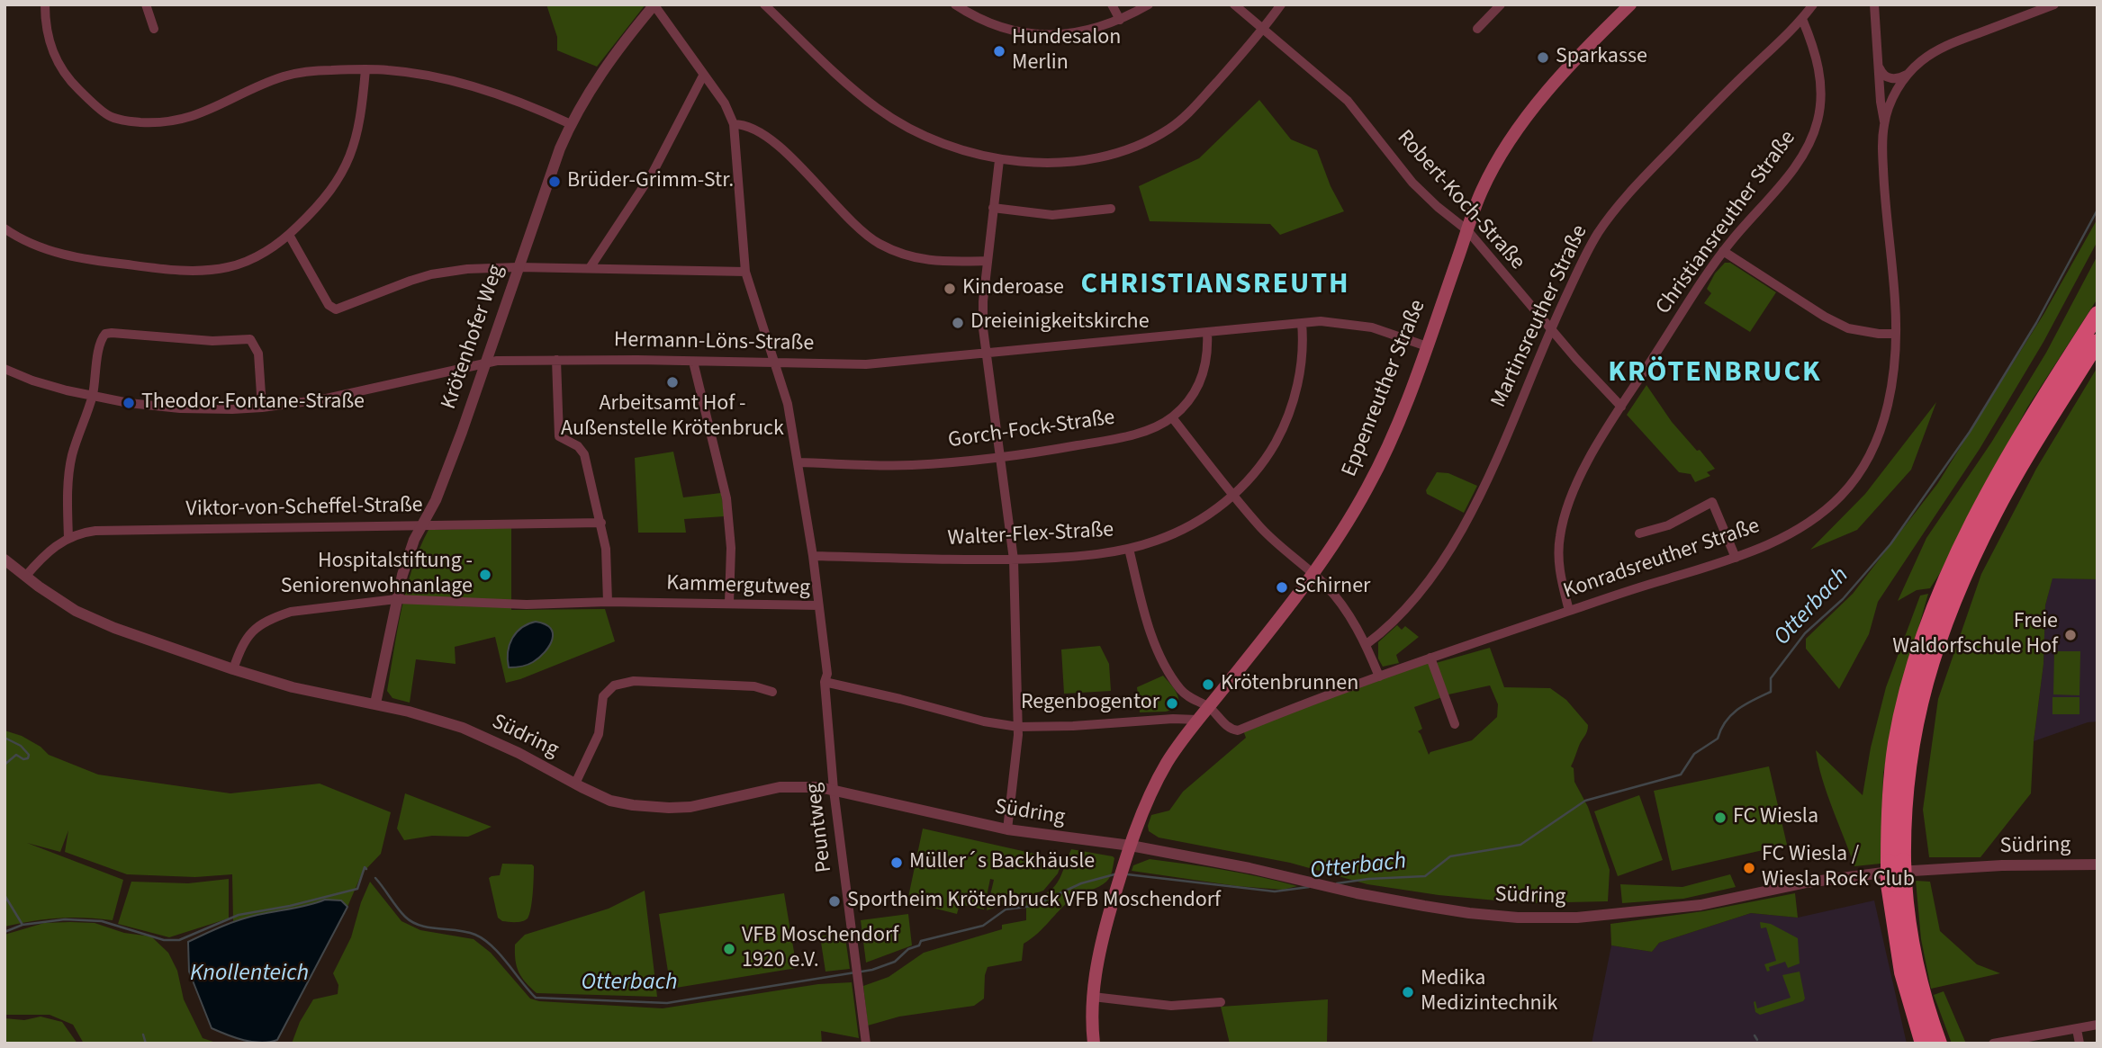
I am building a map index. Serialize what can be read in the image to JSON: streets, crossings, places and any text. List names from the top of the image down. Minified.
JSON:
{"streets":{"main road":["Eppenreuther Straße"],"street":["Robert-Koch-Straße","Christiansreuther Straße","Martinsreuther Straße","Krötenhofer Weg","Hermann-Löns-Straße","Gorch-Fock-Straße","Viktor-von-Scheffel-Straße","Walter-Flex-Straße","Konradsreuther Straße","Kammergutweg","Südring","Peuntweg"]},"crossings":[["Robert-Koch-Straße","Christiansreuther Straße"],["Robert-Koch-Straße","Martinsreuther Straße"],["Robert-Koch-Straße","Eppenreuther Straße"],["Christiansreuther Straße","Martinsreuther Straße"],["Christiansreuther Straße","Konradsreuther Straße"],["Krötenhofer Weg","Hermann-Löns-Straße"],["Krötenhofer Weg","Viktor-von-Scheffel-Straße"],["Krötenhofer Weg","Kammergutweg"],["Krötenhofer Weg","Südring"],["Hermann-Löns-Straße","Eppenreuther Straße"],["Hermann-Löns-Straße","Gorch-Fock-Straße"],["Hermann-Löns-Straße","Walter-Flex-Straße"],["Eppenreuther Straße","Konradsreuther Straße"],["Eppenreuther Straße","Südring"],["Viktor-von-Scheffel-Straße","Südring"],["Kammergutweg","Südring"],["Kammergutweg","Peuntweg"],["Südring","Peuntweg"]],"districts":["CHRISTIANSREUTH","KRÖTENBRUCK"],"water":["Otterbach","Knollenteich"],"places":["Hundesalon Merlin","Sparkasse","Brüder-Grimm-Str.","Kinderoase","Dreieinigkeitskirche","Arbeitsamt Hof - Außenstelle Krötenbruck","Theodor-Fontane-Straße","Hospitalstiftung - Seniorenwohnanlage","Schirner","Freie Waldorfschule Hof","Krötenbrunnen","Regenbogentor","FC Wiesla","Müller´s Backhäusle","FC Wiesla / Wiesla Rock Club","Sportheim Krötenbruck VFB Moschendorf","VFB Moschendorf 1920 e.V.","Medika Medizintechnik"]}
